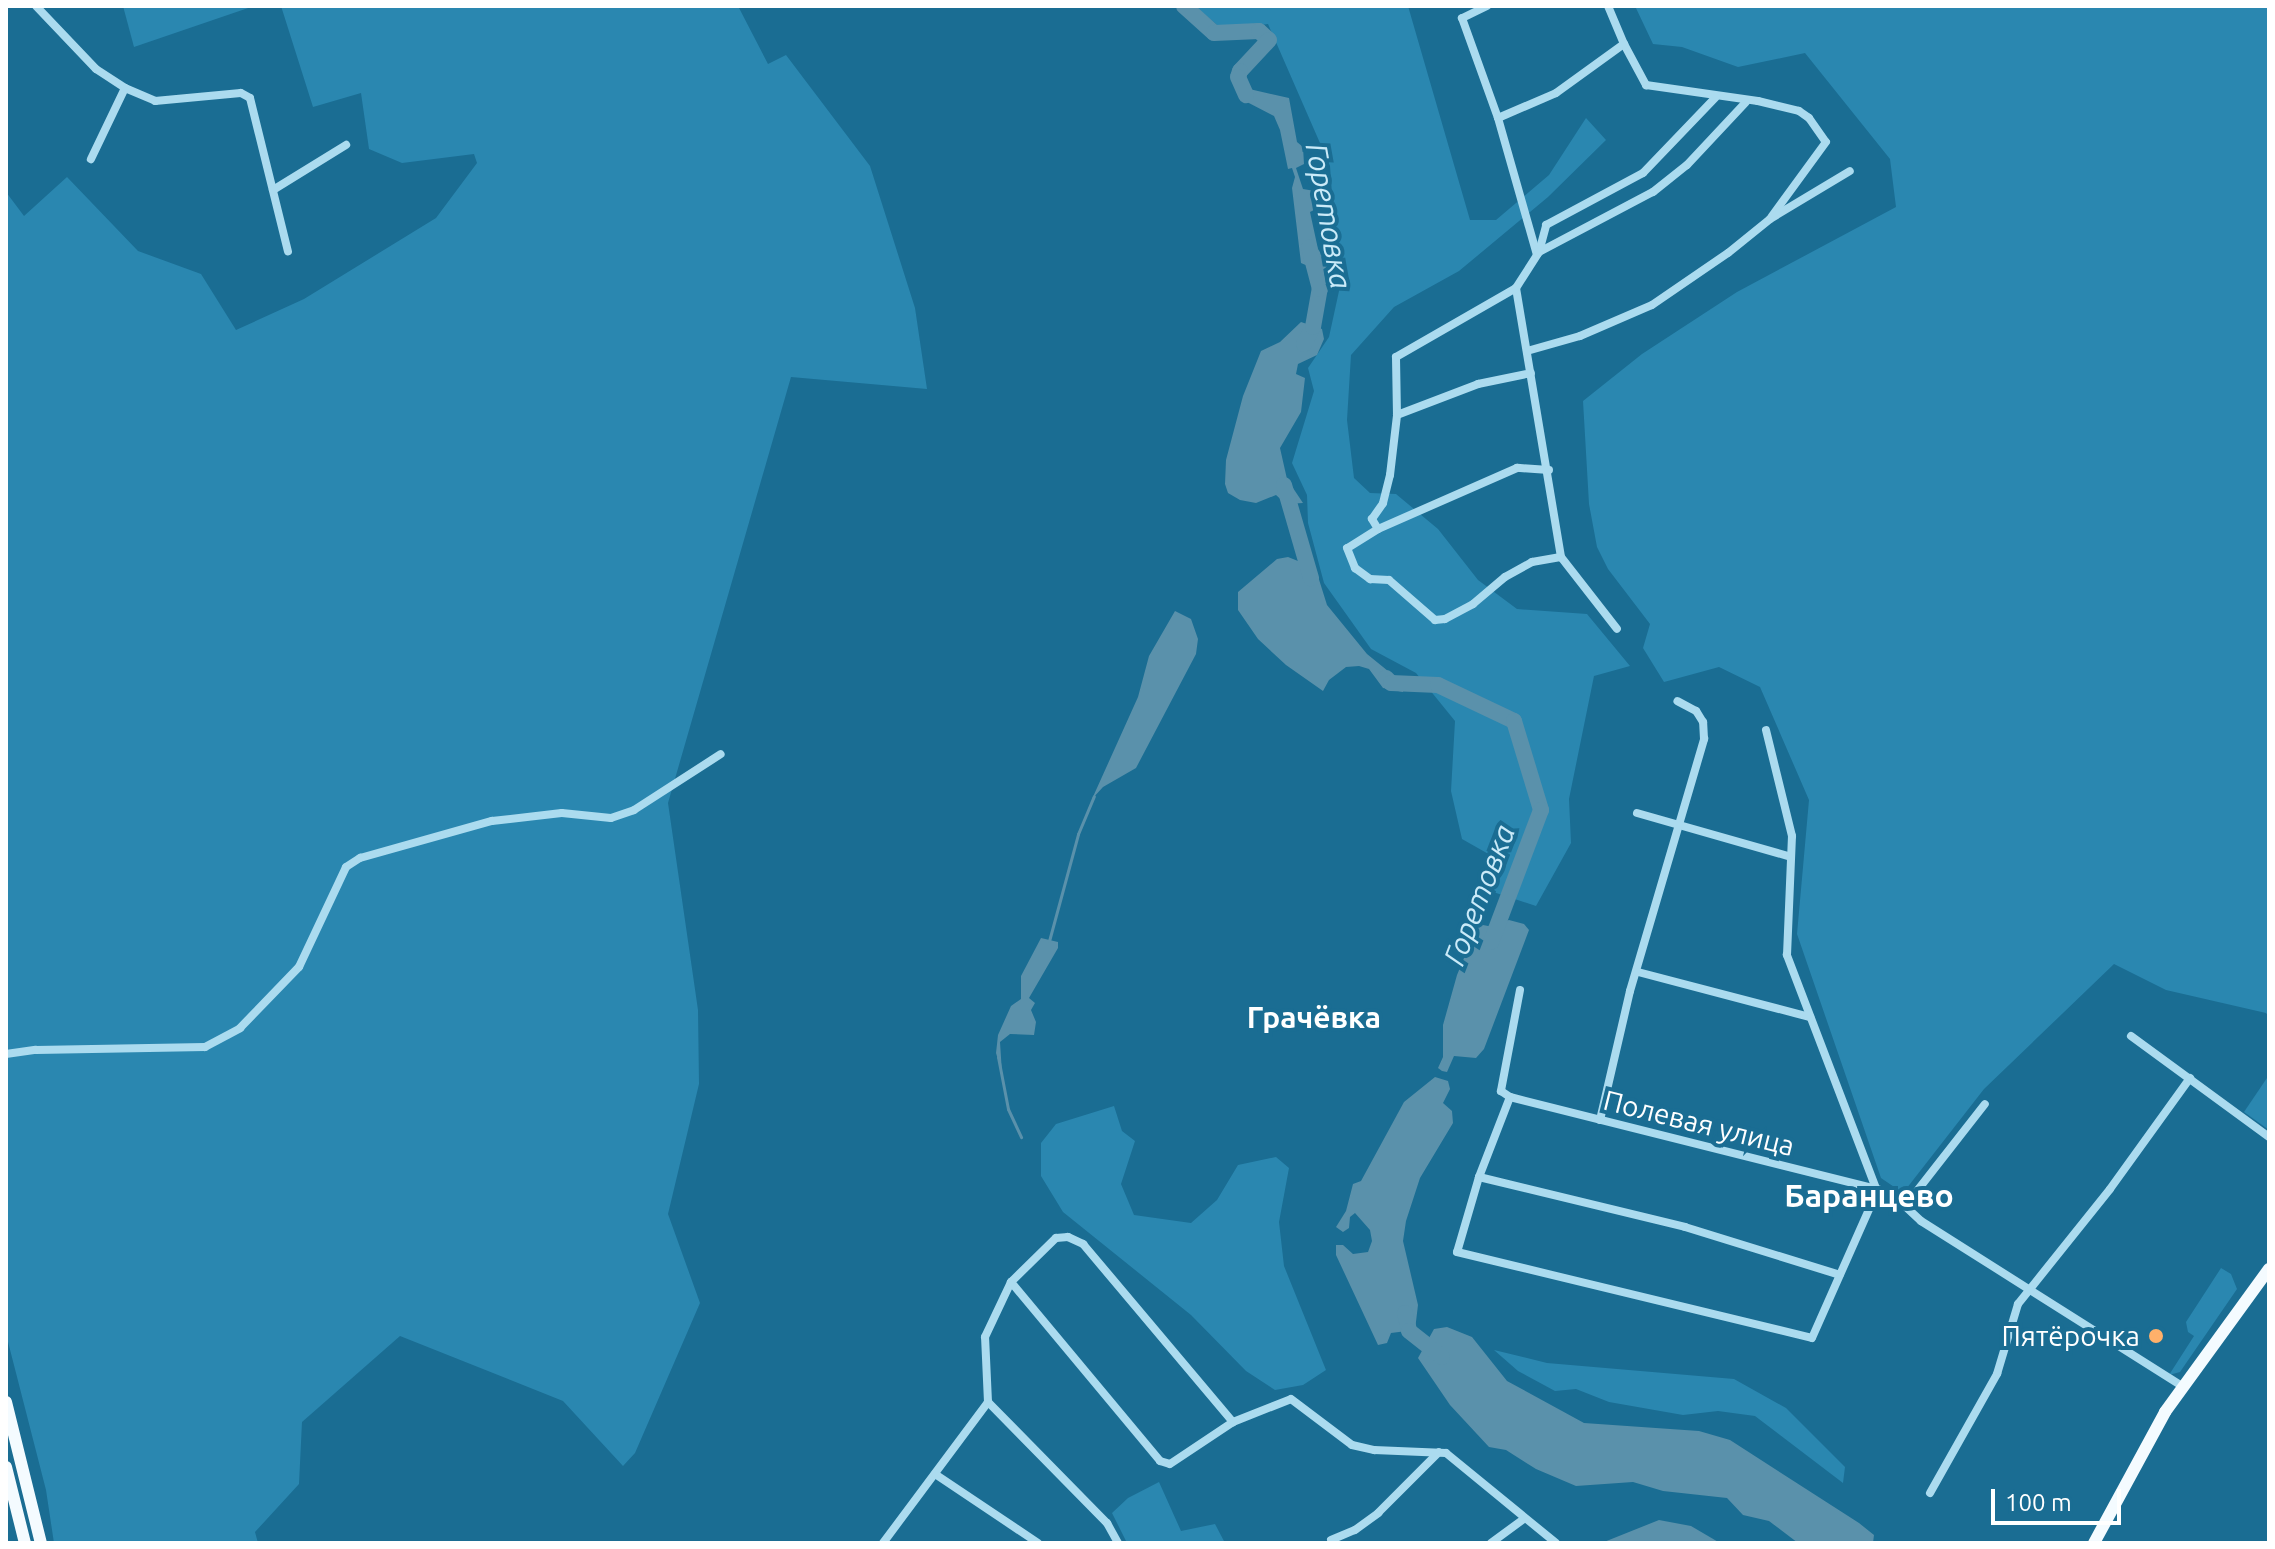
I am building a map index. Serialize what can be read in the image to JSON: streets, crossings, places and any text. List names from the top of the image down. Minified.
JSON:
{"streets":{"street":["Полевая улица"]},"districts":["Грачёвка","Баранцево"],"water":["Горетовка"],"places":["Пятёрочка"],"scale_bar":"100 m"}
